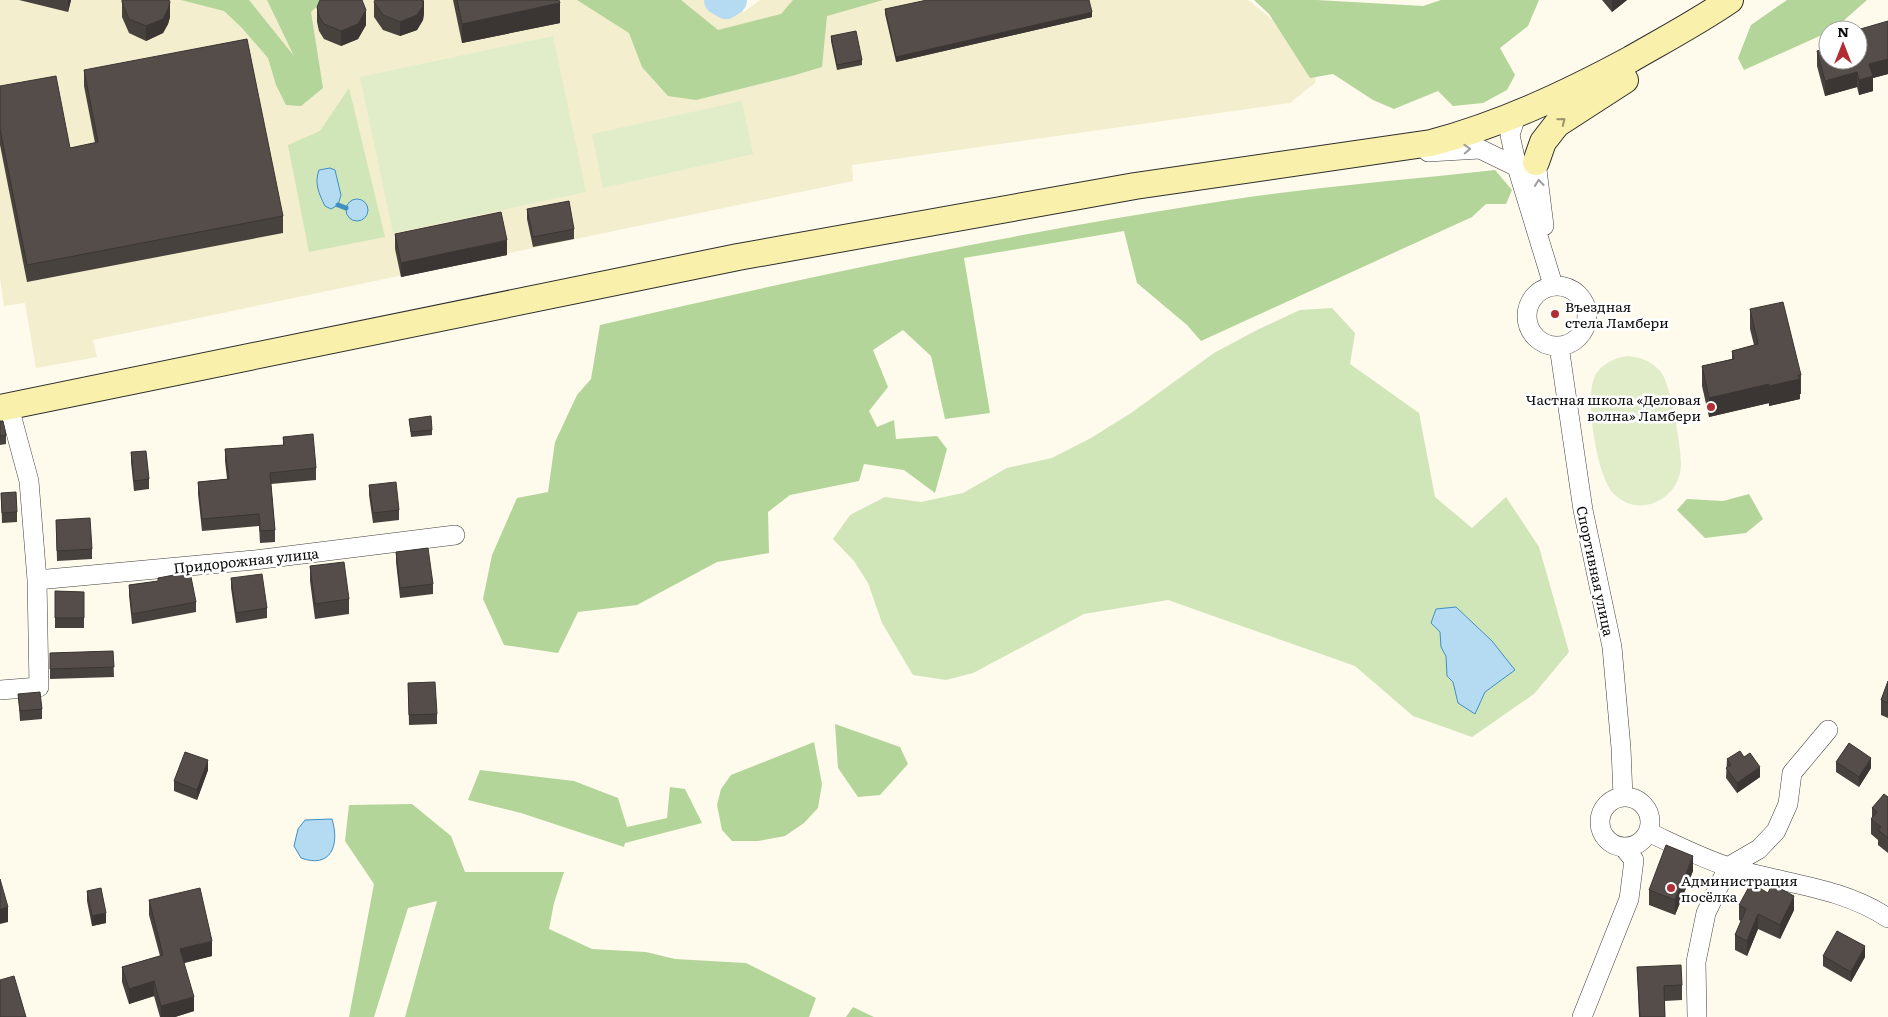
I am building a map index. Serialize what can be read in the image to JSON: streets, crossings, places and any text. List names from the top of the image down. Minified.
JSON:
{"streets":{"street":["Придорожная улица","Спортивная улица"]},"places":["Въездная стела Ламбери","Частная школа «Деловая волна» Ламбери","Администрация посёлка"],"north":"top"}
